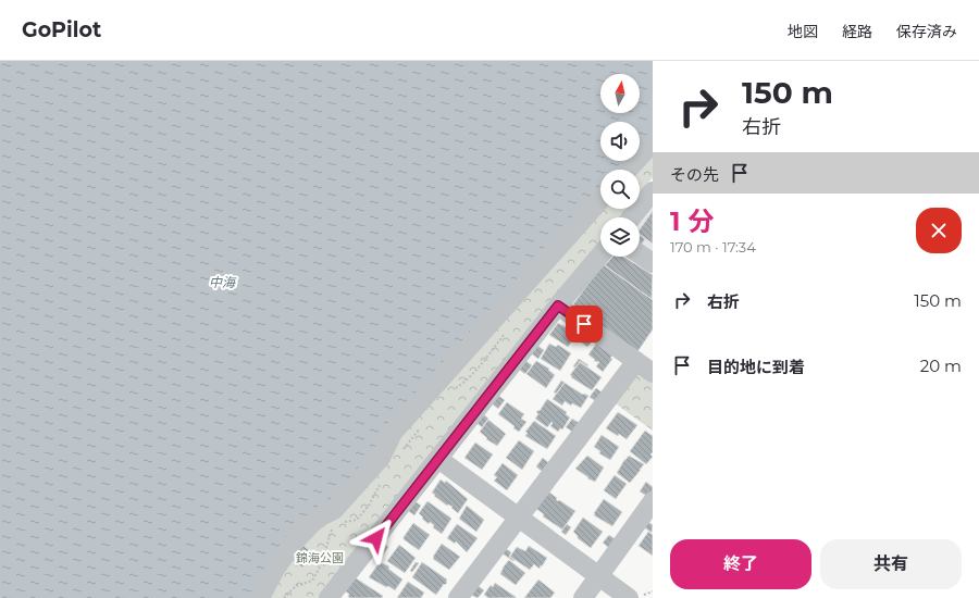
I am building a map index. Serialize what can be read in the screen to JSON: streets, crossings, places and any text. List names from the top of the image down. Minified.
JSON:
{"water":["中海"],"parks":["錦海公園"],"north":"top","page":{"header":"GoPilot","nav":["地図","経路","保存済み"],"turn":["150 m","右折"],"then":"その先","heading":["1 分","170 m · 17:34"],"list":[{"name":"右折","value":"150 m"},{"name":"目的地に到着","value":"20 m"}],"buttons":["終了","共有"]}}
